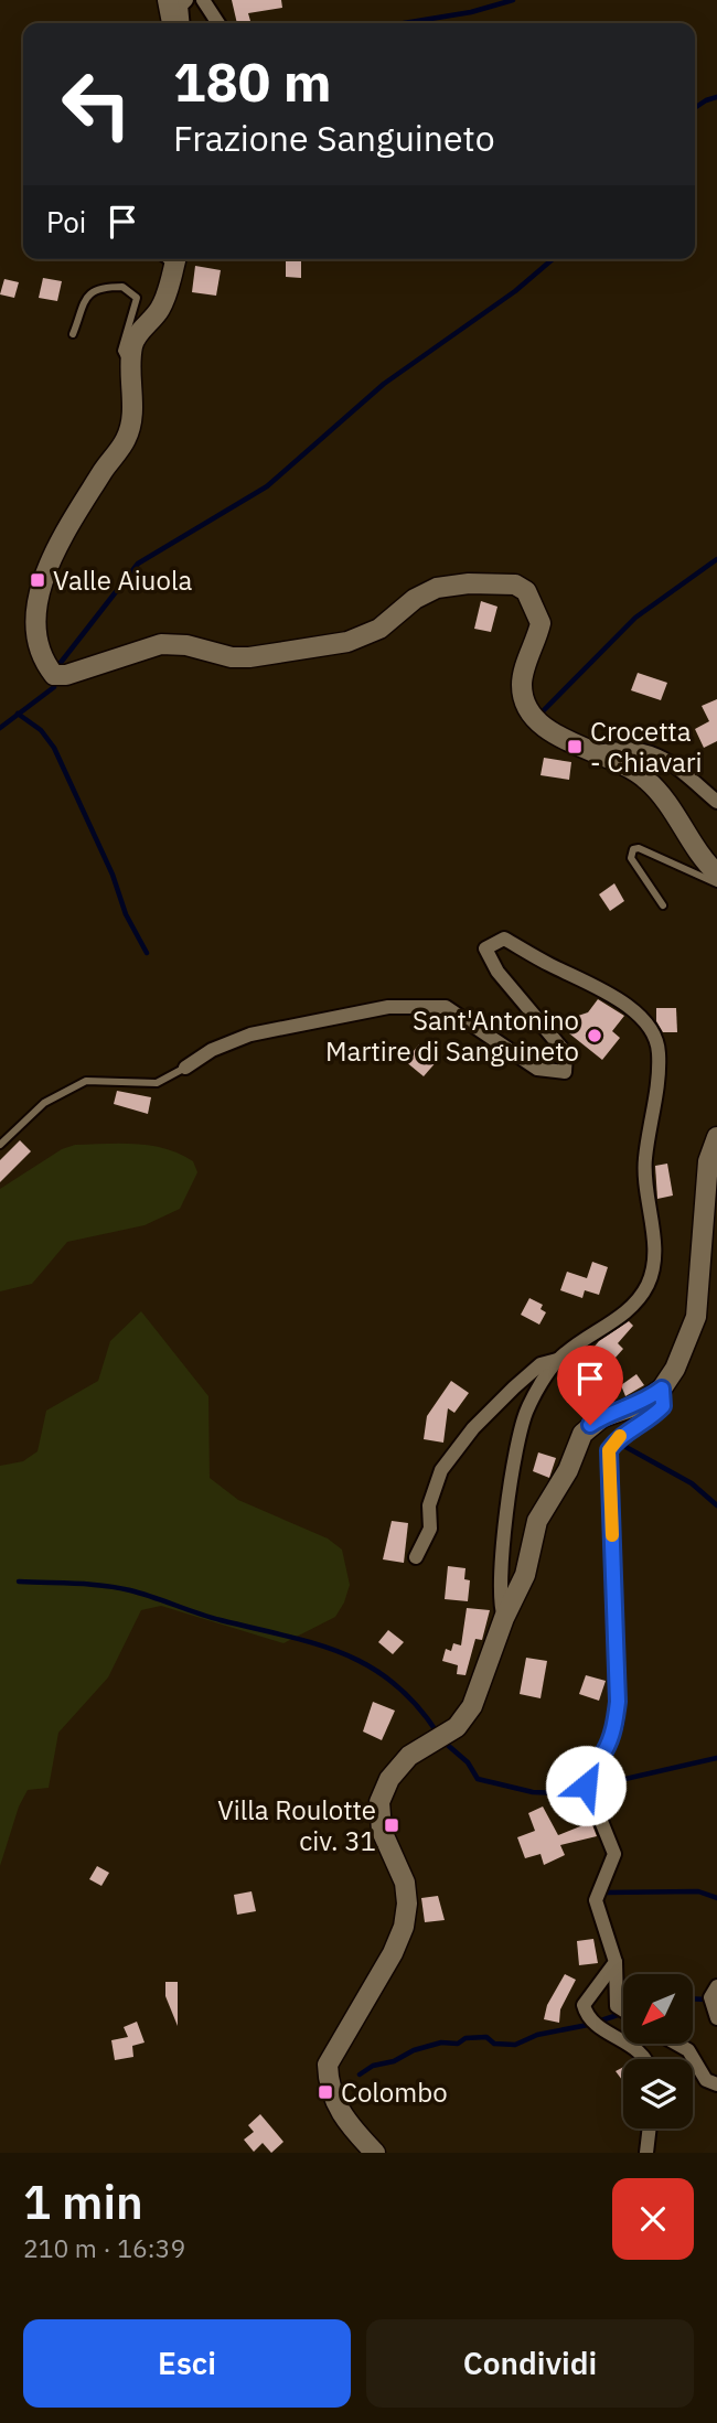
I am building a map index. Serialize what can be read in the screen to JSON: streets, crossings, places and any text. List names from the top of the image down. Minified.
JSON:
{"places":{"transit":["Valle Aiuola","Crocetta - Chiavari","Villa Roulotte civ. 31","Colombo"],"other":["Sant'Antonino Martire di Sanguineto"]},"north":"bottom left","page":{"turn":["180 m","Frazione Sanguineto"],"then":"Poi","heading":["1 min","210 m · 16:39"],"buttons":["Esci","Condividi"]}}
